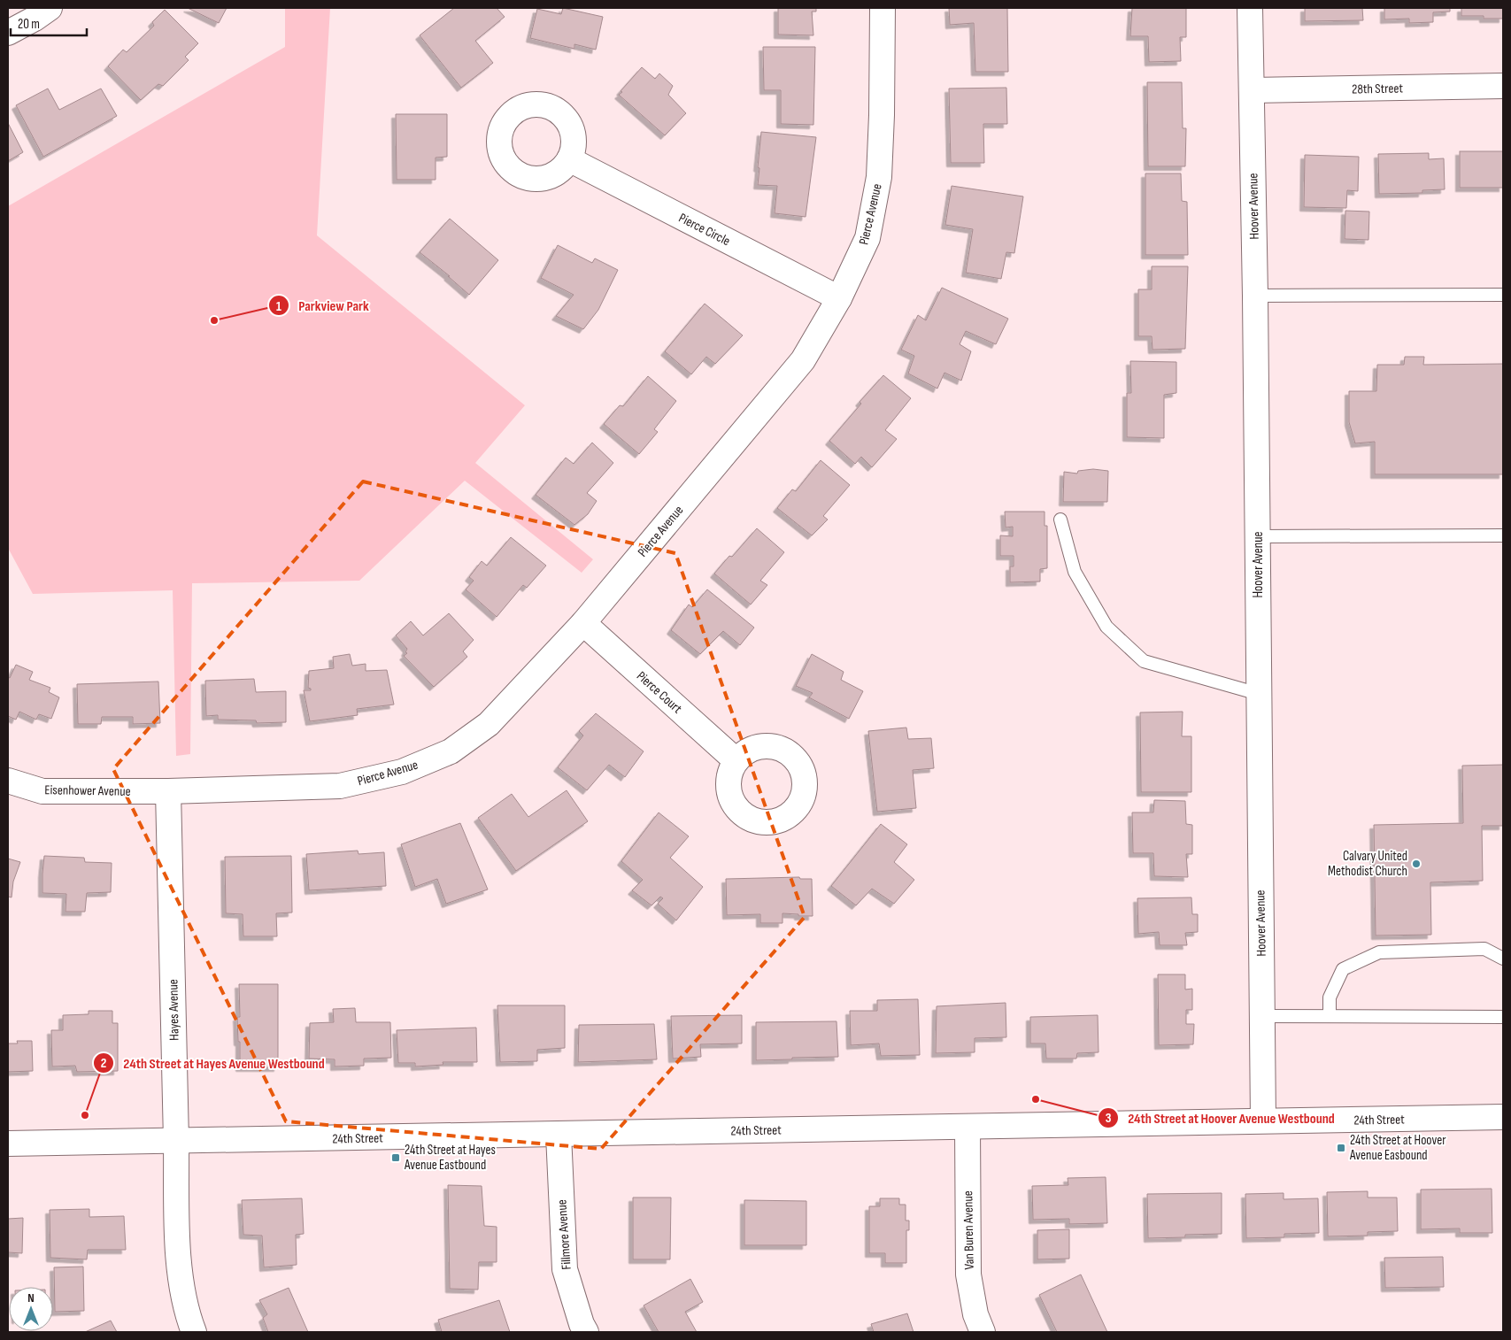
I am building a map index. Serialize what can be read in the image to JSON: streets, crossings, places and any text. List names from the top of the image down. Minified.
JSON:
{"streets":{"street":["28th Street","Hoover Avenue","Pierce Avenue","Pierce Circle","Pierce Court","Eisenhower Avenue","Hayes Avenue","24th Street","Van Buren Avenue","Fillmore Avenue"]},"crossings":[["28th Street","Hoover Avenue"],["Hoover Avenue","24th Street"],["Pierce Avenue","Pierce Circle"],["Pierce Avenue","Pierce Court"],["Pierce Avenue","Eisenhower Avenue"],["Pierce Avenue","Hayes Avenue"],["Eisenhower Avenue","Hayes Avenue"],["Hayes Avenue","24th Street"],["24th Street","Van Buren Avenue"],["24th Street","Fillmore Avenue"]],"places":{"other":["Parkview Park","Calvary United Methodist Church","24th Street at Hoover Avenue Westbound","24th Street at Hayes Avenue Westbound"],"transit":["24th Street at Hoover Avenue Easbound","24th Street at Hayes Avenue Eastbound"]},"scale_bar":"20 m","north":"top"}
